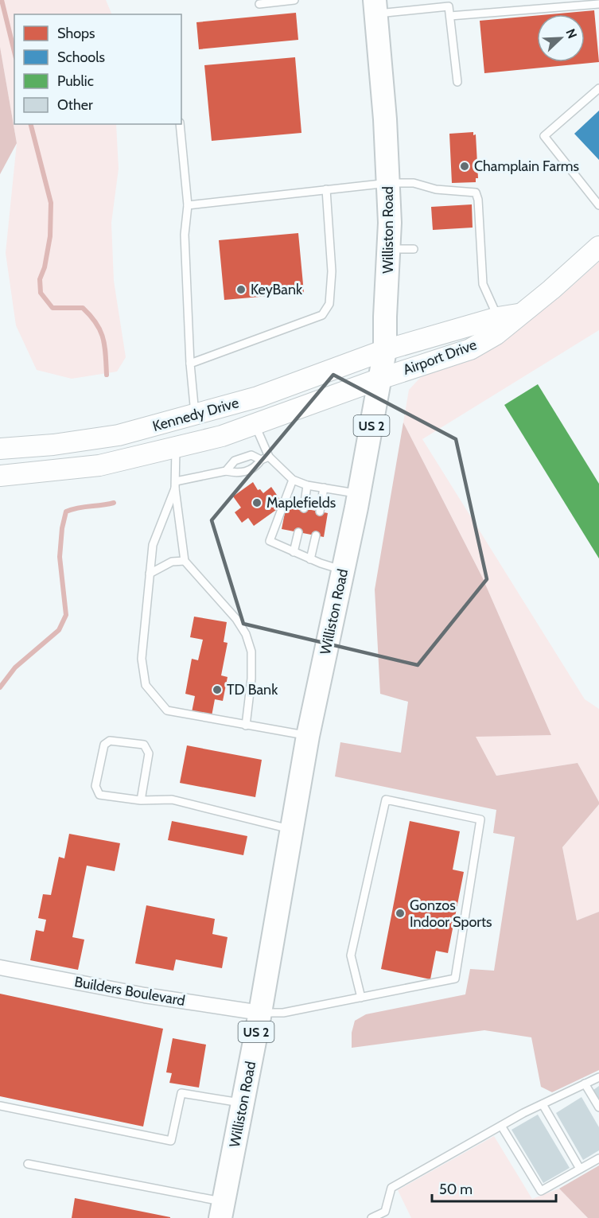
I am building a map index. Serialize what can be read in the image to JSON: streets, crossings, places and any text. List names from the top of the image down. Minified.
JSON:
{"streets":{"main road":["Williston Road","Airport Drive","Kennedy Drive","US 2"],"street":["Builders Boulevard"]},"crossings":[["Williston Road","Airport Drive"],["Williston Road","Kennedy Drive"],["Williston Road","Builders Boulevard"],["Airport Drive","Kennedy Drive"]],"places":["Champlain Farms","KeyBank","Maplefields","TD Bank","Gonzos Indoor Sports"],"legend":["Shops","Schools","Public","Other"],"scale_bar":"50 m","north":"top right"}
